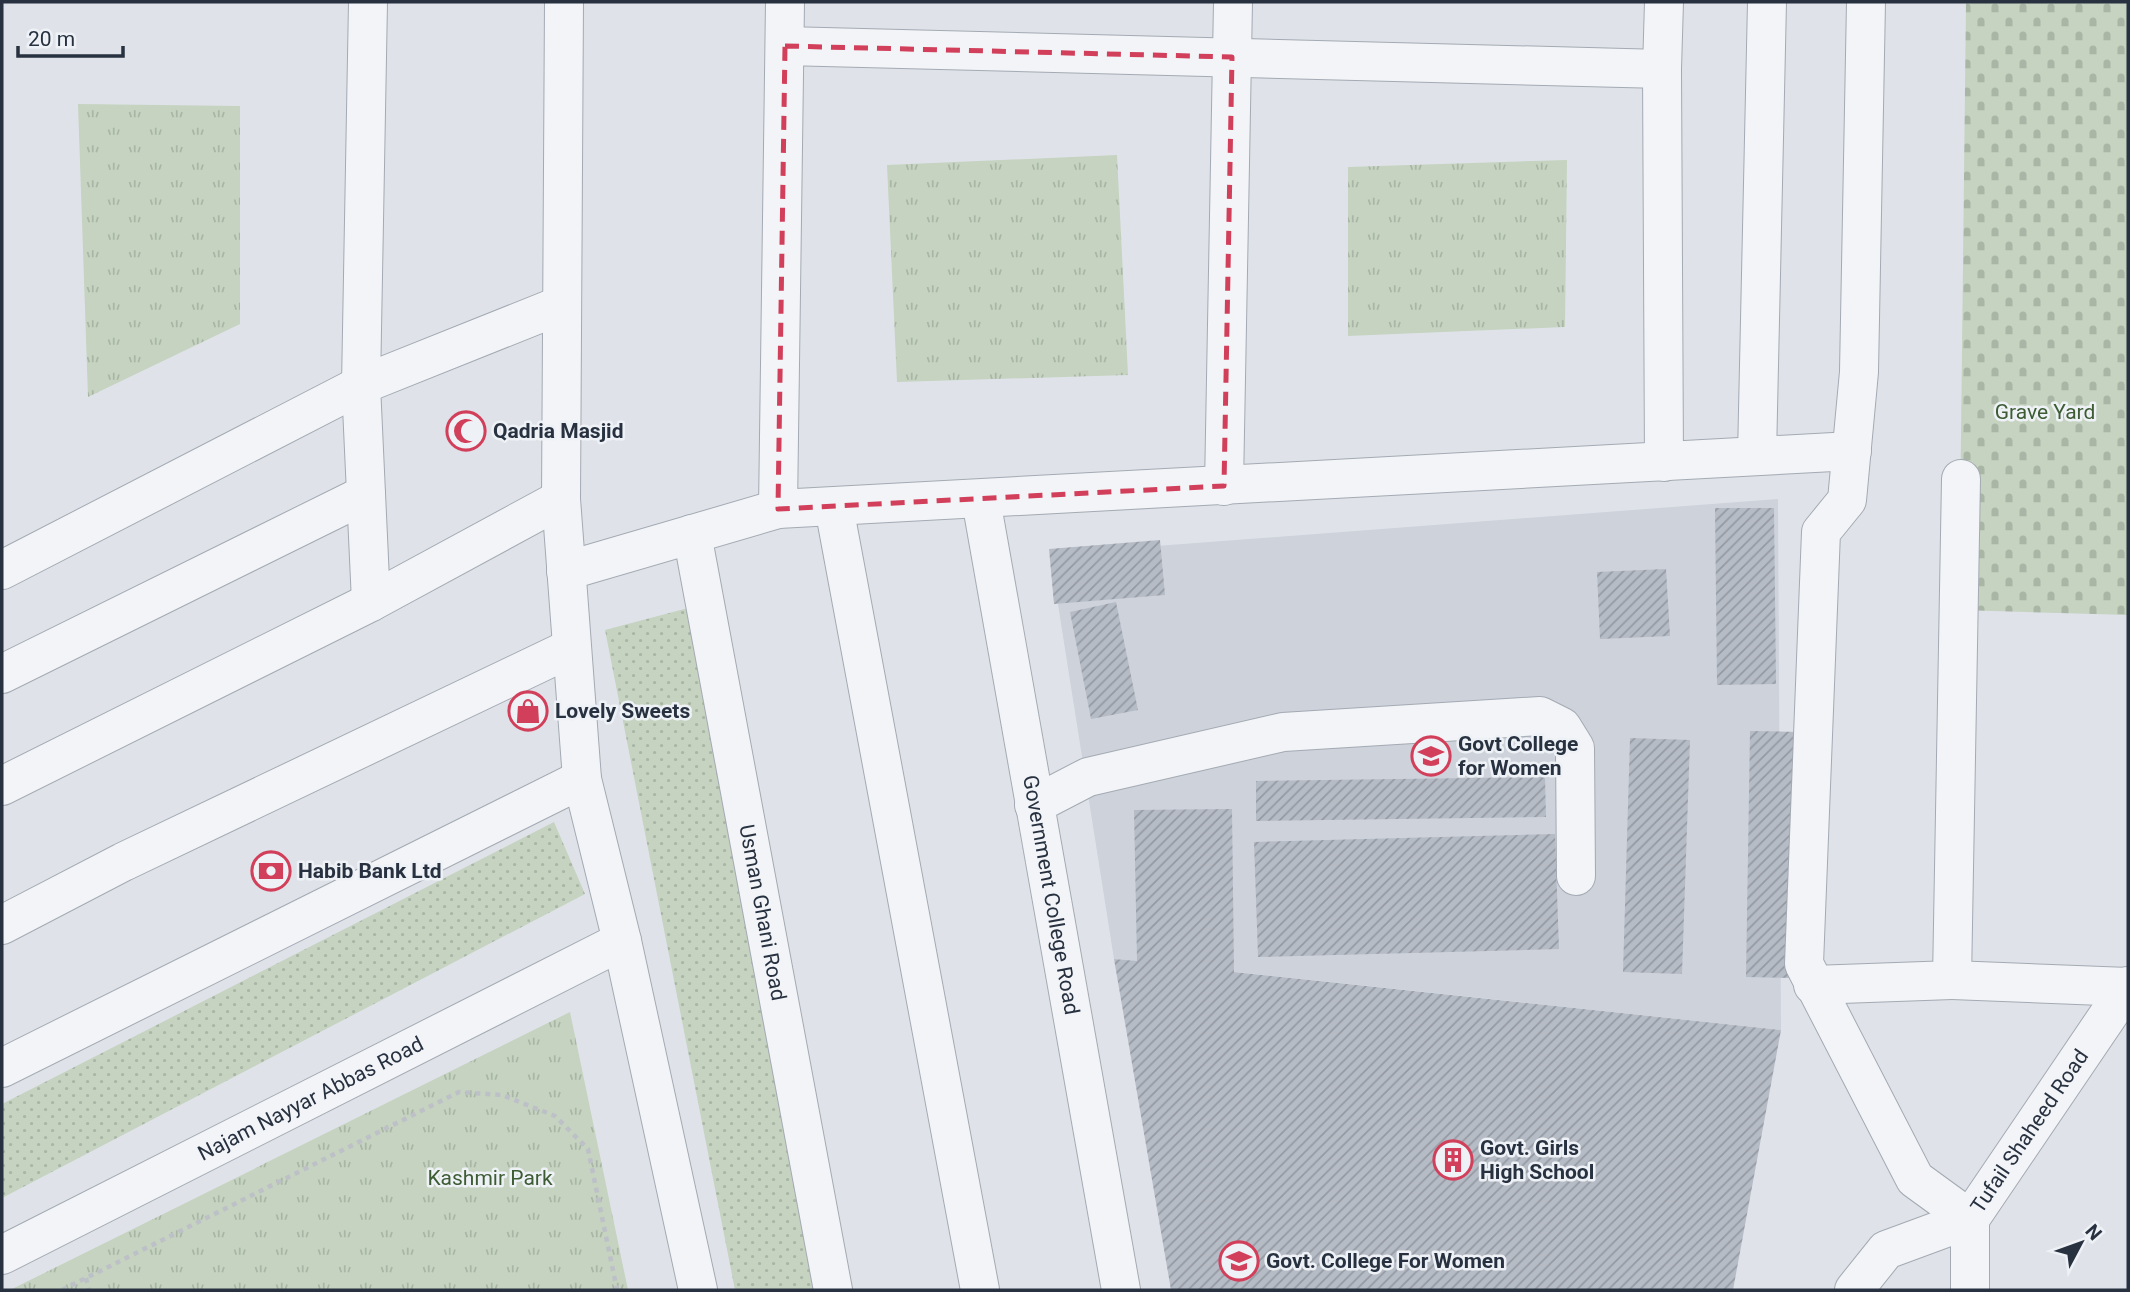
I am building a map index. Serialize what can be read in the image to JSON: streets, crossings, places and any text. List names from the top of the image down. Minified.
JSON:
{"streets":{"street":["Government College Road","Usman Ghani Road","Najam Nayyar Abbas Road","Tufail Shaheed Road"]},"parks":["Grave Yard","Kashmir Park"],"places":{"mosque":["Qadria Masjid"],"shop":["Lovely Sweets"],"school or university":["Govt College for Women","Govt. College For Women"],"bank":["Habib Bank Ltd"],"building":["Govt. Girls High School"]},"scale_bar":"20 m","north":"top right"}
